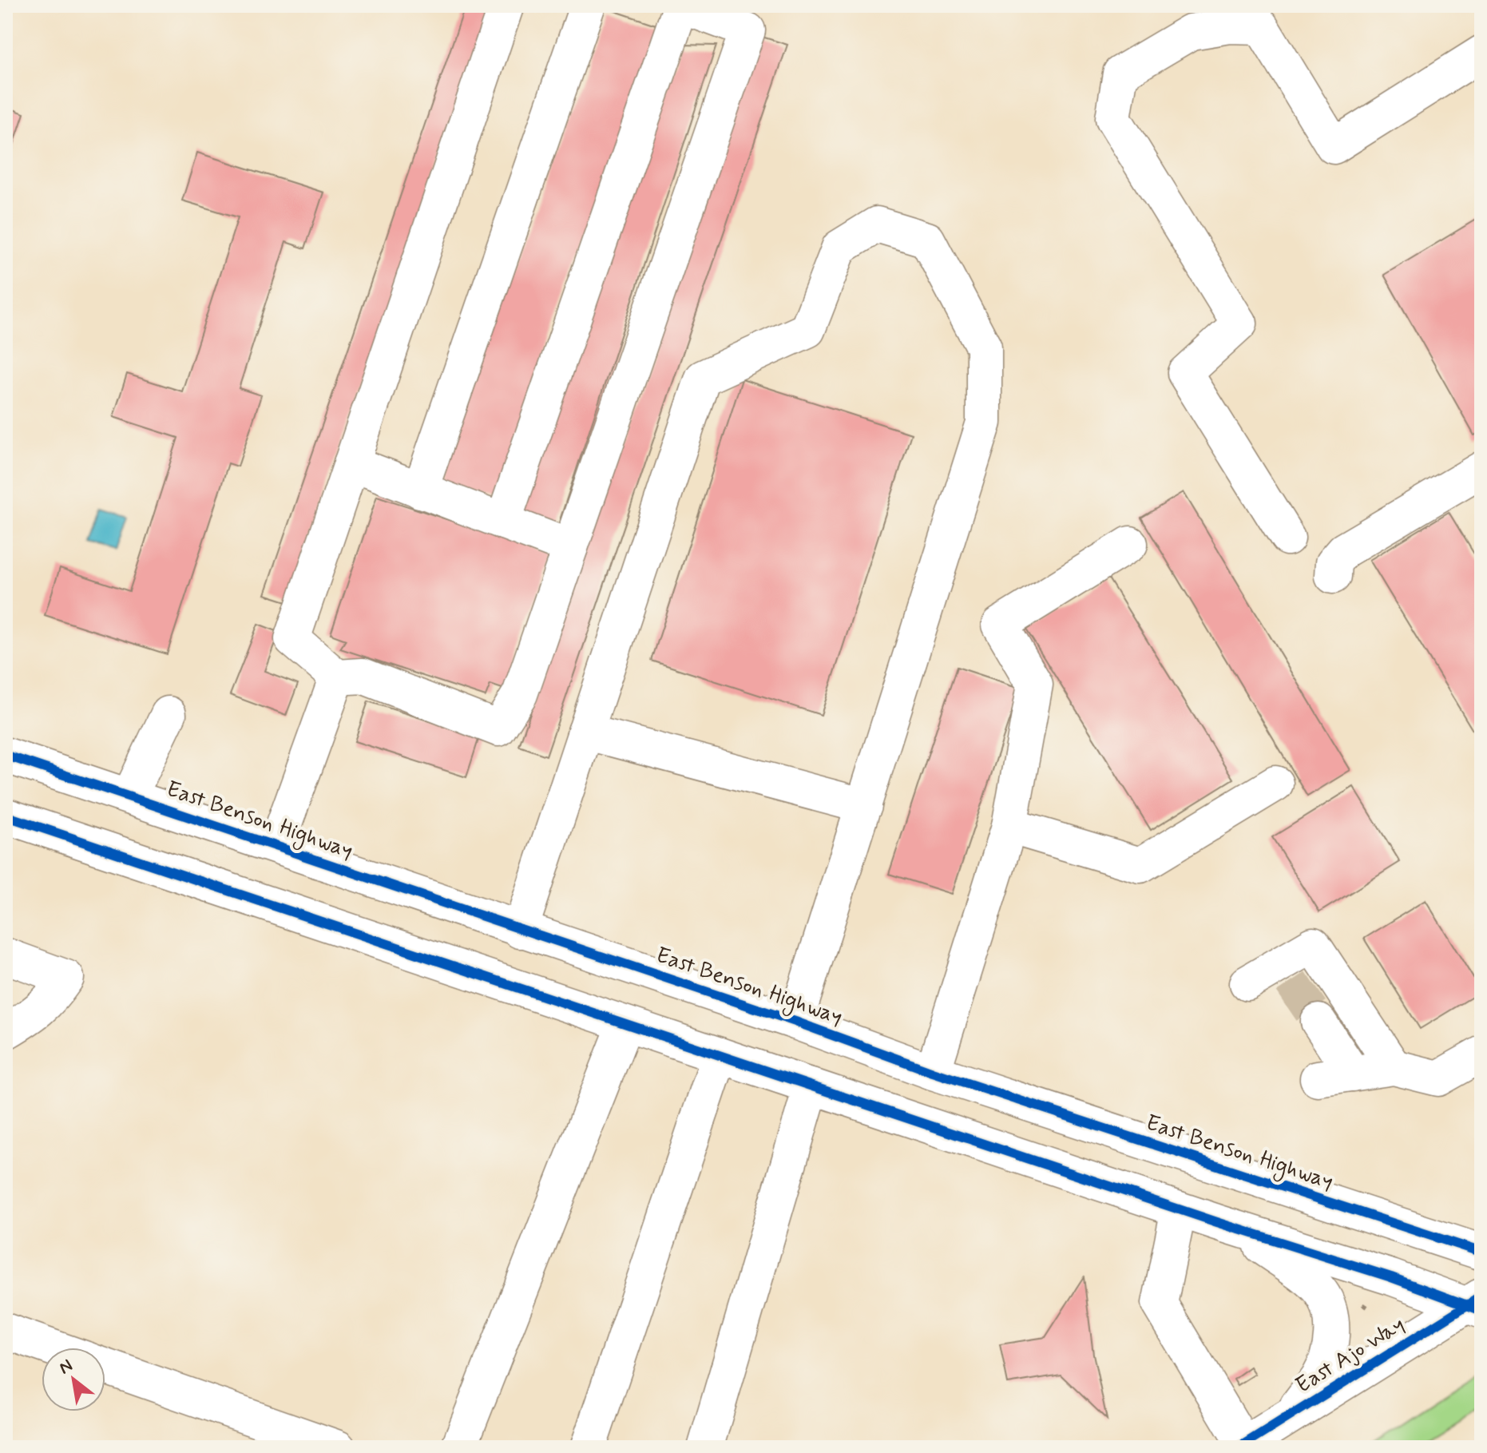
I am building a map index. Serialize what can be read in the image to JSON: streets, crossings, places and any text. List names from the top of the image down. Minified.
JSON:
{"streets":{"main road":["East Benson Highway","East Ajo Way"]},"north":"top left"}
